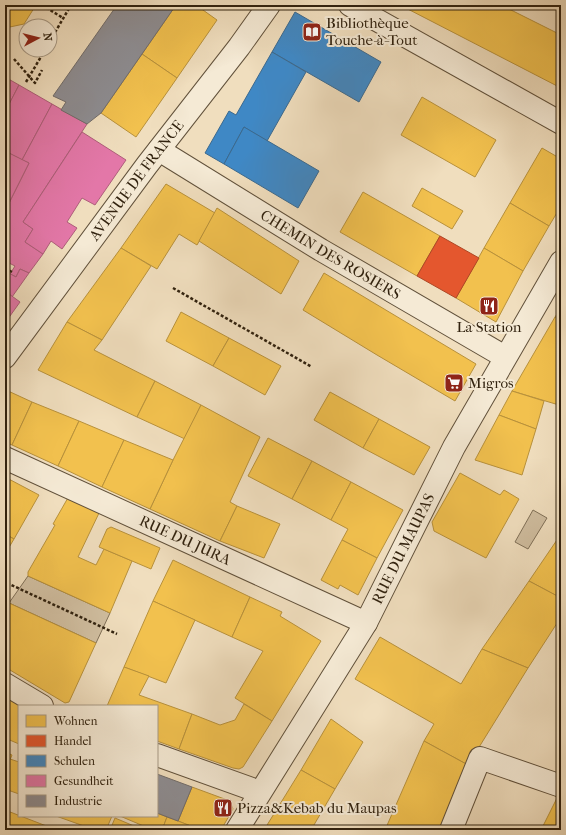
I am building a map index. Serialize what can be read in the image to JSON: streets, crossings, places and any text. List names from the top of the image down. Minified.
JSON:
{"streets":{"street":["AVENUE DE FRANCE","CHEMIN DES ROSIERS","RUE DU JURA","RUE DU MAUPAS"]},"crossings":[["AVENUE DE FRANCE","CHEMIN DES ROSIERS"],["CHEMIN DES ROSIERS","RUE DU MAUPAS"],["RUE DU JURA","RUE DU MAUPAS"]],"places":{"library":["Bibliothèque Touche-à-Tout"],"restaurant":["La Station","Pizza&Kebab du Maupas"],"supermarket":["Migros"]},"legend":["Wohnen","Handel","Schulen","Gesundheit","Industrie"],"north":"right"}
